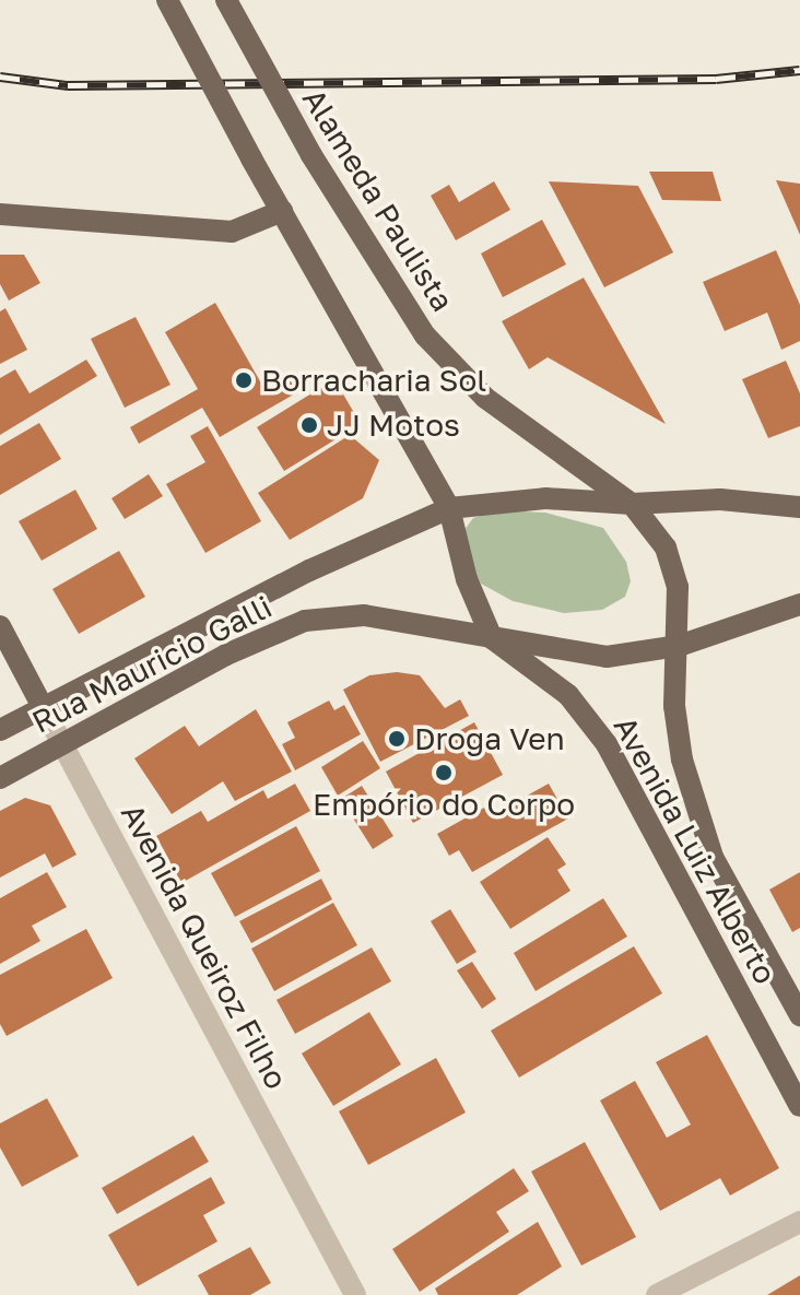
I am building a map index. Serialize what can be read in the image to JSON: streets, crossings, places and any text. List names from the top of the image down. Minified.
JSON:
{"streets":{"main road":["Alameda Paulista","Rua Mauricio Galli","Avenida Luiz Alberto","Avenida Queiroz Filho"]},"crossings":[["Alameda Paulista","Rua Mauricio Galli"],["Alameda Paulista","Avenida Luiz Alberto"],["Rua Mauricio Galli","Avenida Luiz Alberto"],["Rua Mauricio Galli","Avenida Queiroz Filho"]],"places":["Borracharia Sol","JJ Motos","Droga Ven","Empório do Corpo"]}
